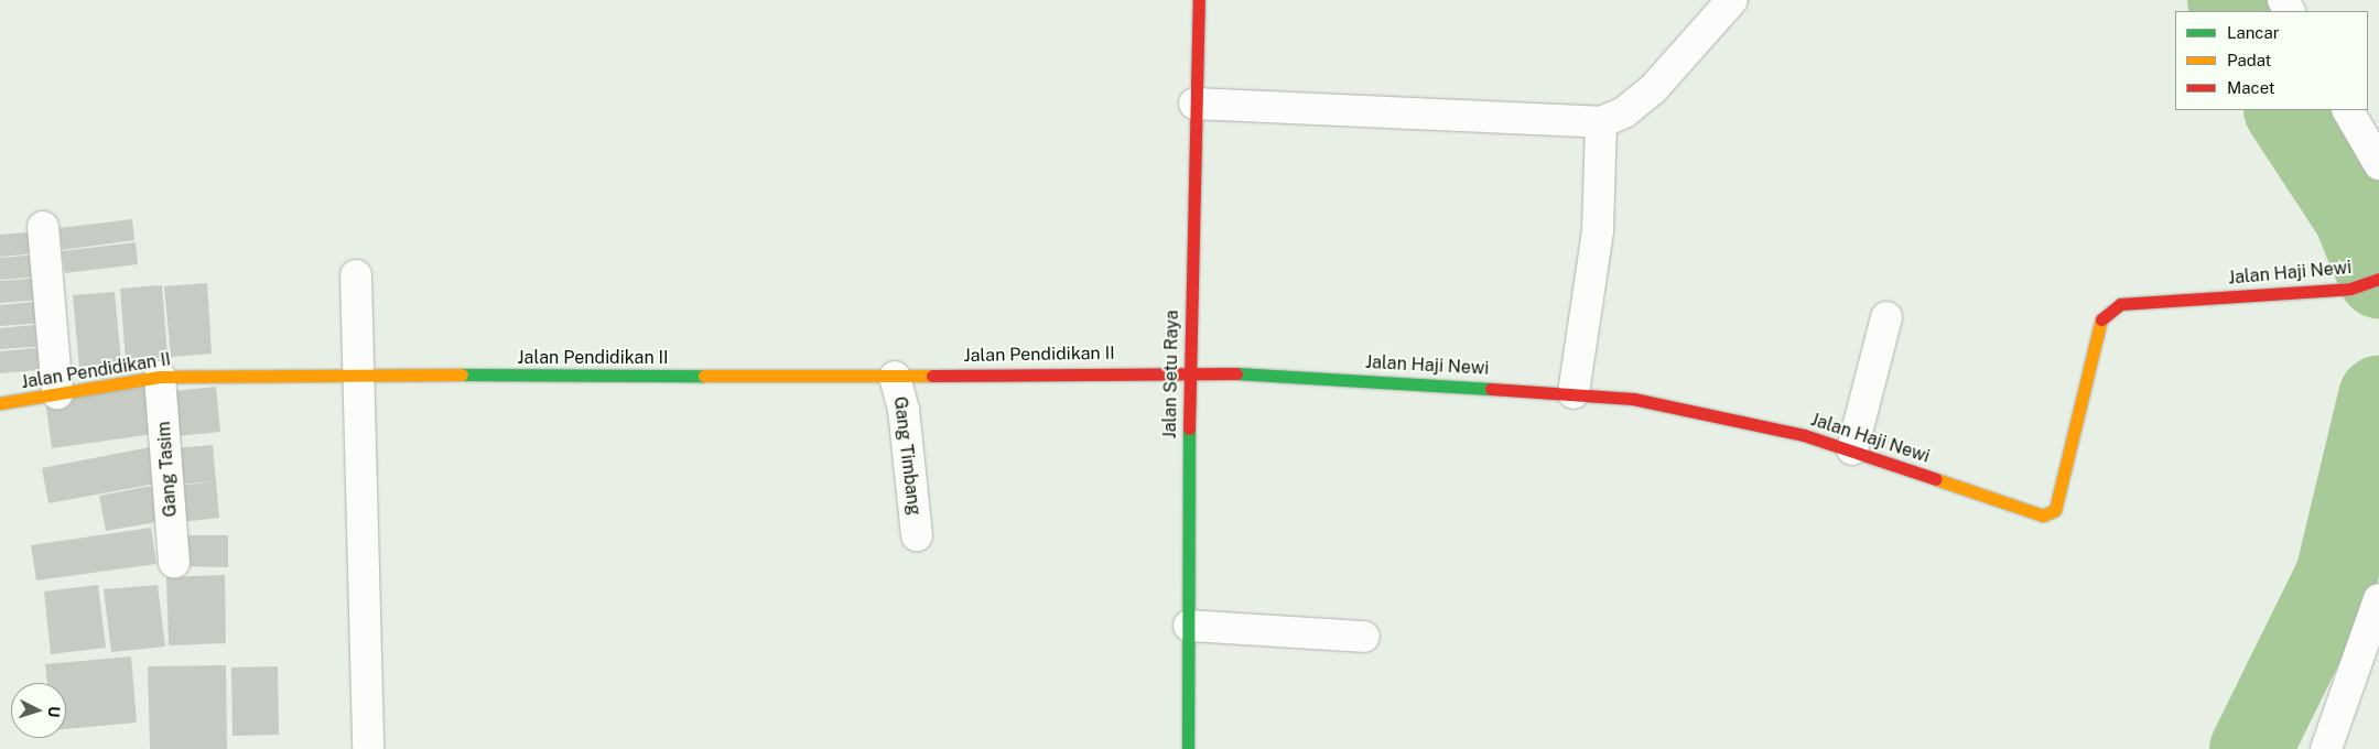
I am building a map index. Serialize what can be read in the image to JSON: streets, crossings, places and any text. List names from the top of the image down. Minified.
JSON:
{"streets":{"street":["Jalan Haji Newi","Jalan Pendidikan II","Jalan Setu Raya","Gang Timbang","Gang Tasim"]},"crossings":[["Jalan Haji Newi","Jalan Pendidikan II"],["Jalan Haji Newi","Jalan Setu Raya"],["Jalan Pendidikan II","Jalan Setu Raya"],["Jalan Pendidikan II","Gang Timbang"],["Jalan Pendidikan II","Gang Tasim"]],"legend":["Lancar","Padat","Macet"],"north":"right"}
